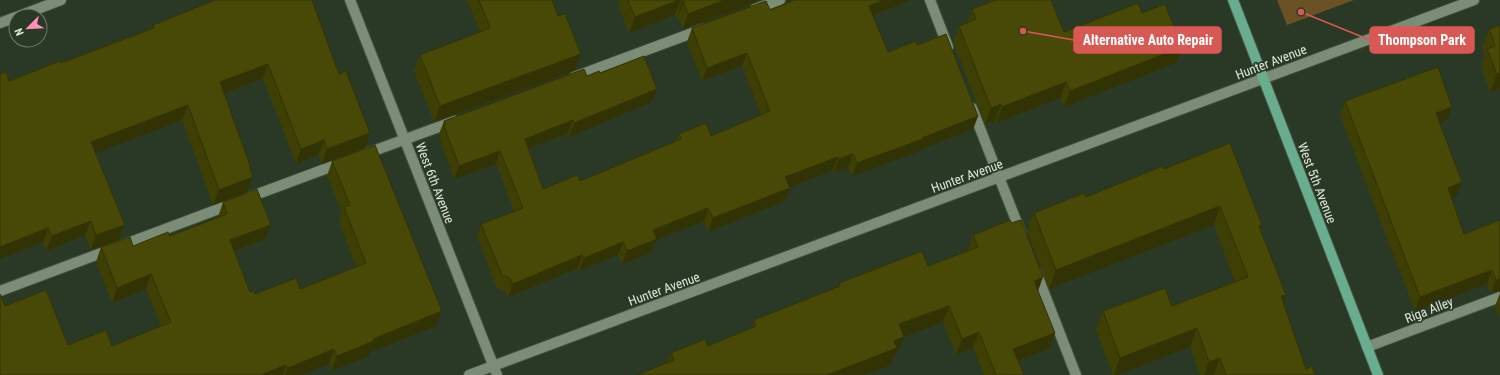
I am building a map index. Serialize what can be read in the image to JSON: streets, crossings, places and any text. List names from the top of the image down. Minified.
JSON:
{"streets":{"main road":["West 5th Avenue"],"street":["Hunter Avenue","West 6th Avenue","Riga Alley"]},"crossings":[["Hunter Avenue","West 6th Avenue"],["Hunter Avenue","West 5th Avenue"],["West 5th Avenue","Riga Alley"]],"places":["Thompson Park","Alternative Auto Repair"],"north":"bottom left"}
